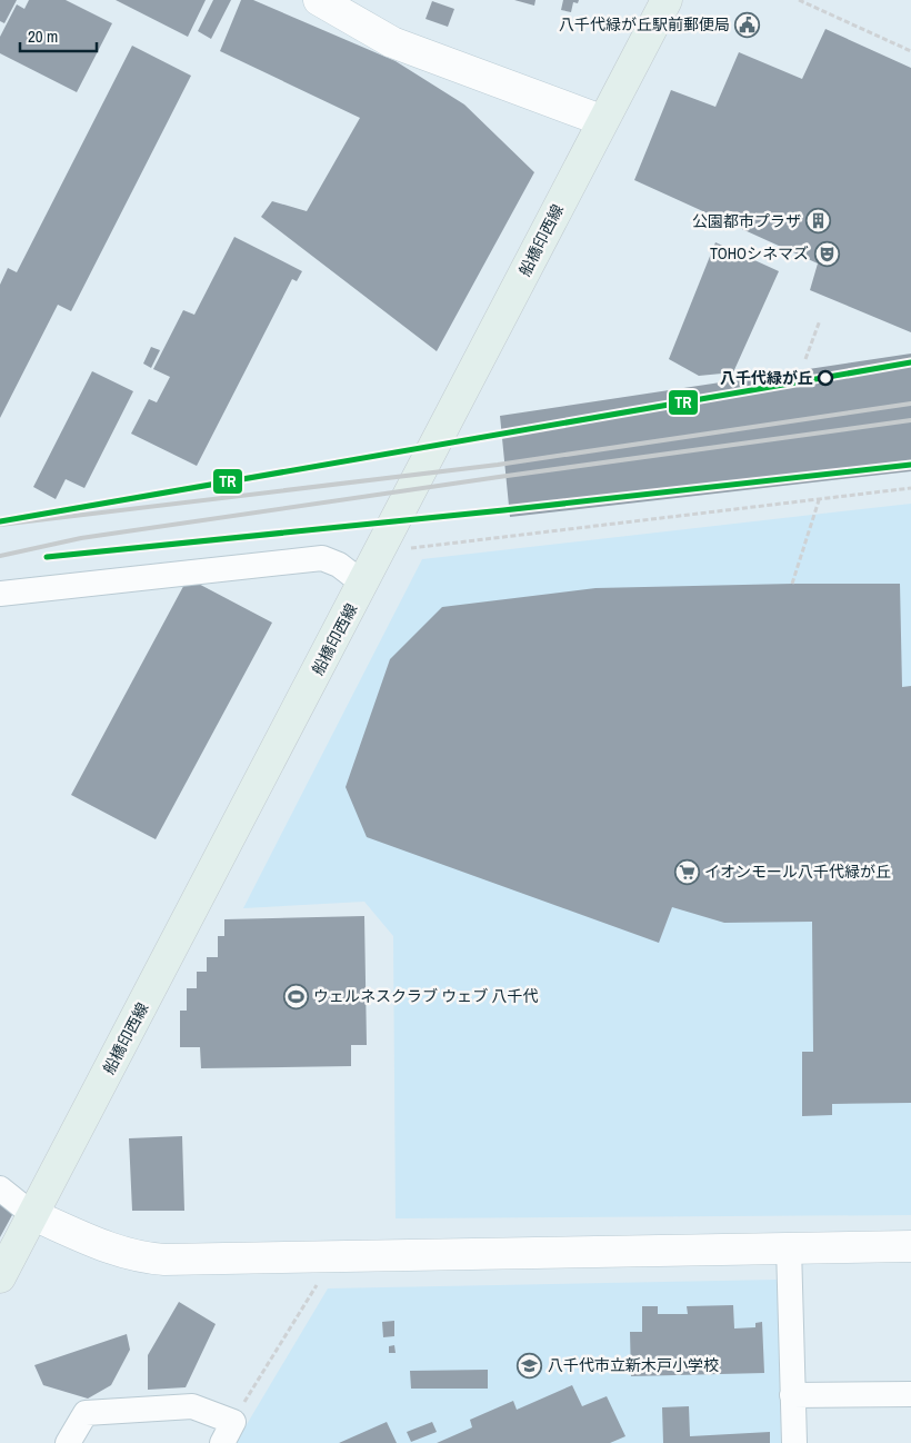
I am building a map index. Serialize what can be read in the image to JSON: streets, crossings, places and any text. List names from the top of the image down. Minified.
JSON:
{"streets":{"main road":["船橋印西線"]},"places":{"public building":["八千代緑が丘駅前郵便局"],"building":["公園都市プラザ"],"theatre":["TOHOシネマズ"],"other":["八千代緑が丘"],"supermarket":["イオンモール八千代緑が丘"],"sports":["ウェルネスクラブ ウェブ 八千代"],"school or university":["八千代市立新木戸小学校"]},"lines":["transit line TR"],"scale_bar":"20 m"}
